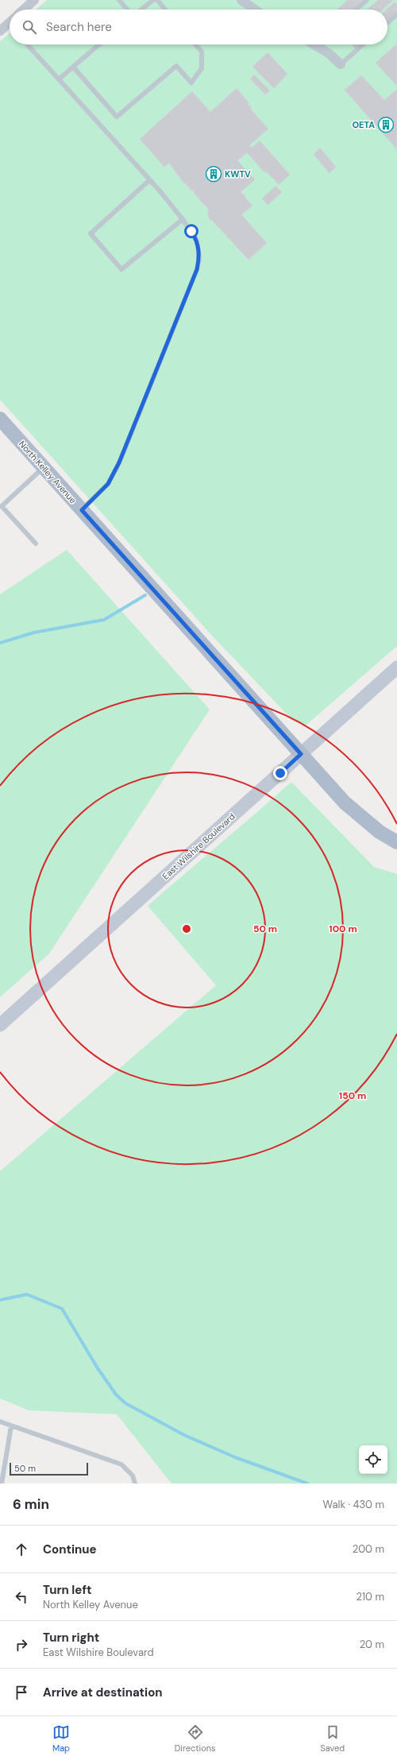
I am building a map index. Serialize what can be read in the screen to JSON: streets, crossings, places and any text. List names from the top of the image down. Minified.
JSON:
{"streets":{"main road":["North Kelley Avenue"],"street":["East Wilshire Boulevard"]},"crossings":[["North Kelley Avenue","East Wilshire Boulevard"]],"places":{"building":["OETA","KWTV"]},"scale_bar":"50 m","page":{"search":"Search here","scale":"50 m","heading":["6 min","Walk · 430 m"],"list":[["Continue","200 m"],["Turn left","North Kelley Avenue","210 m"],["Turn right","East Wilshire Boulevard","20 m"],"Arrive at destination"],"nav":["Map","Directions","Saved"]},"rings":["50 m","100 m","150 m"]}
